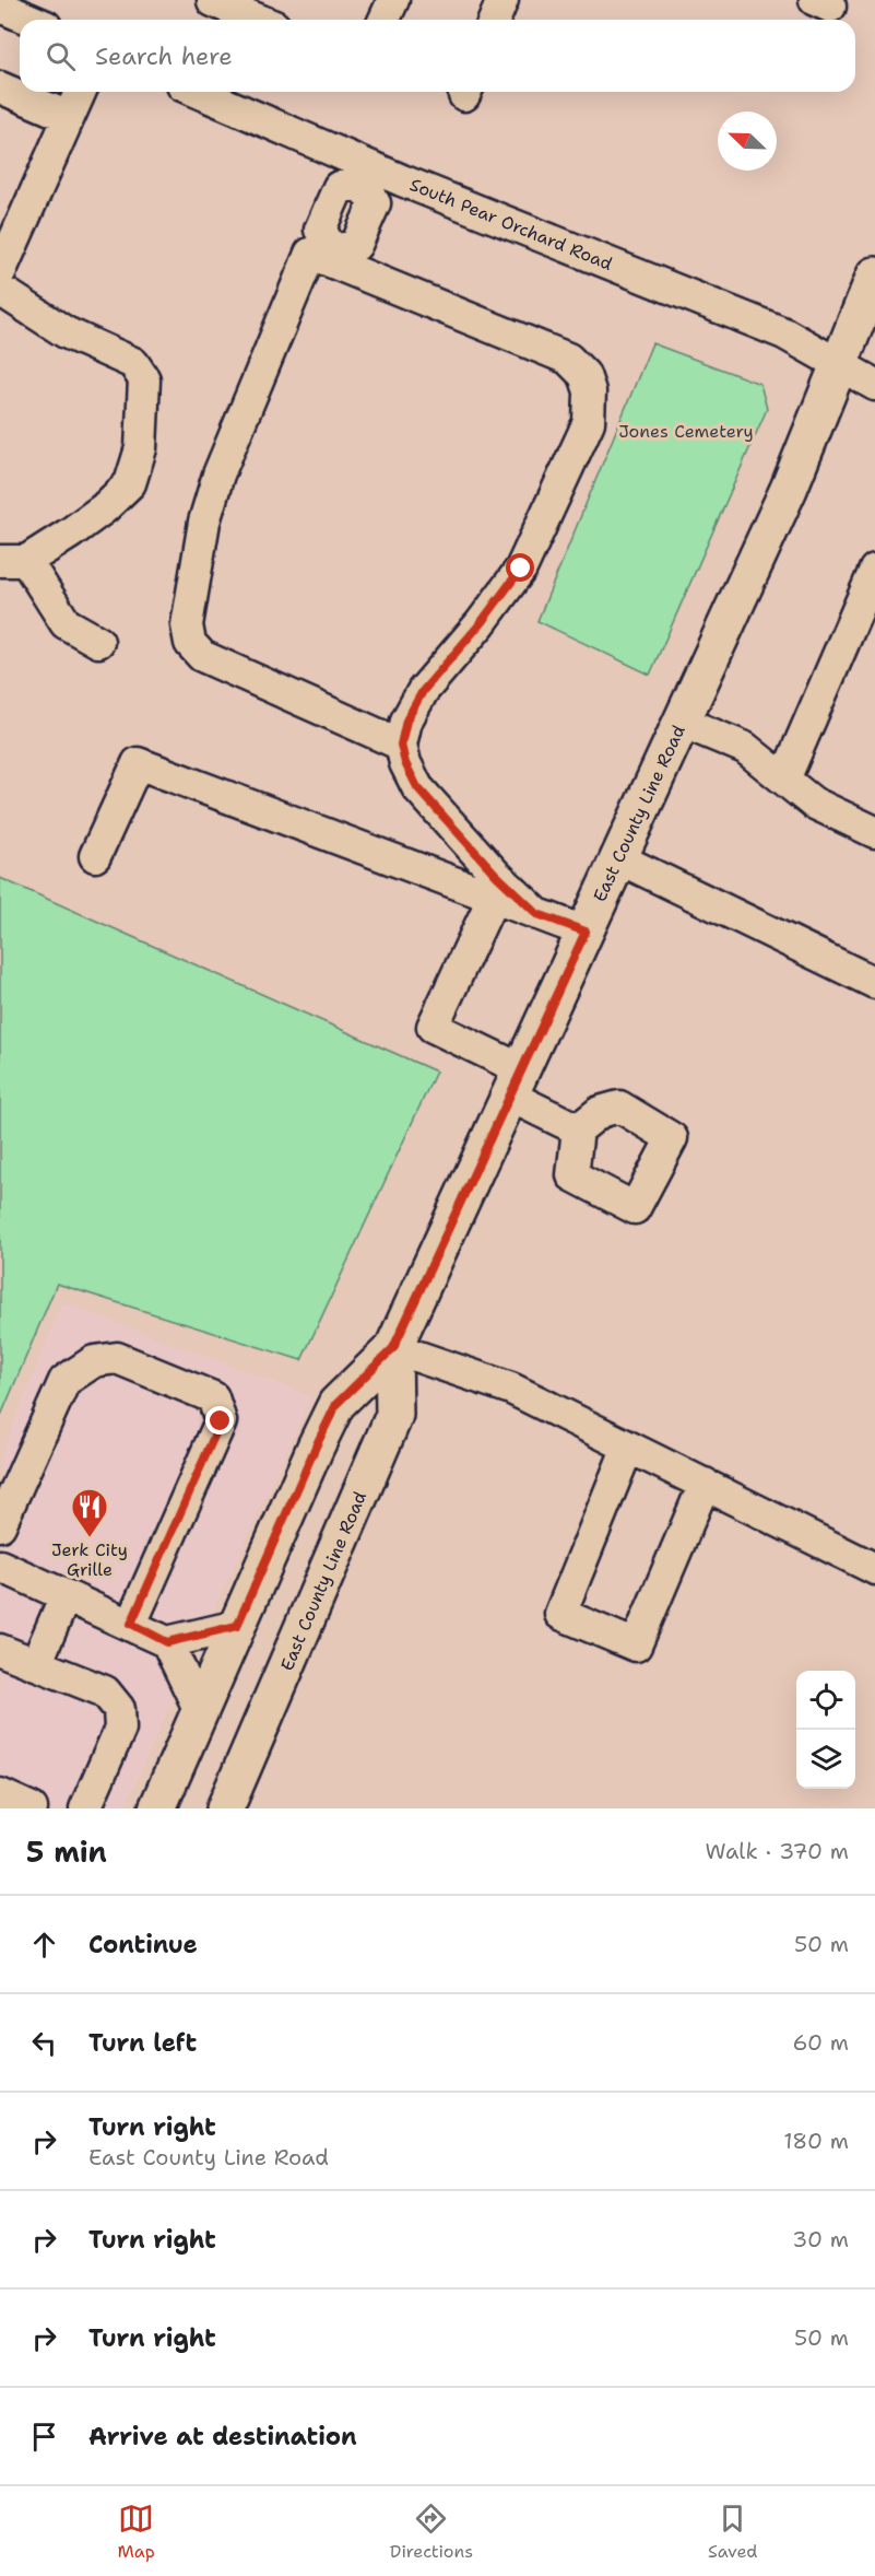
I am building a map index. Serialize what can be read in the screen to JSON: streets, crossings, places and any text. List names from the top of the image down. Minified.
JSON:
{"streets":{"main road":["East County Line Road"],"street":["South Pear Orchard Road"]},"crossings":[["South Pear Orchard Road","East County Line Road"]],"parks":["Jones Cemetery"],"places":{"restaurant":["Jerk City Grille"]},"north":"top left","page":{"search":"Search here","heading":["5 min","Walk · 370 m"],"list":[["Continue","50 m"],["Turn left","60 m"],["Turn right","East County Line Road","180 m"],["Turn right","30 m"],["Turn right","50 m"],"Arrive at destination"],"nav":["Map","Directions","Saved"]}}
